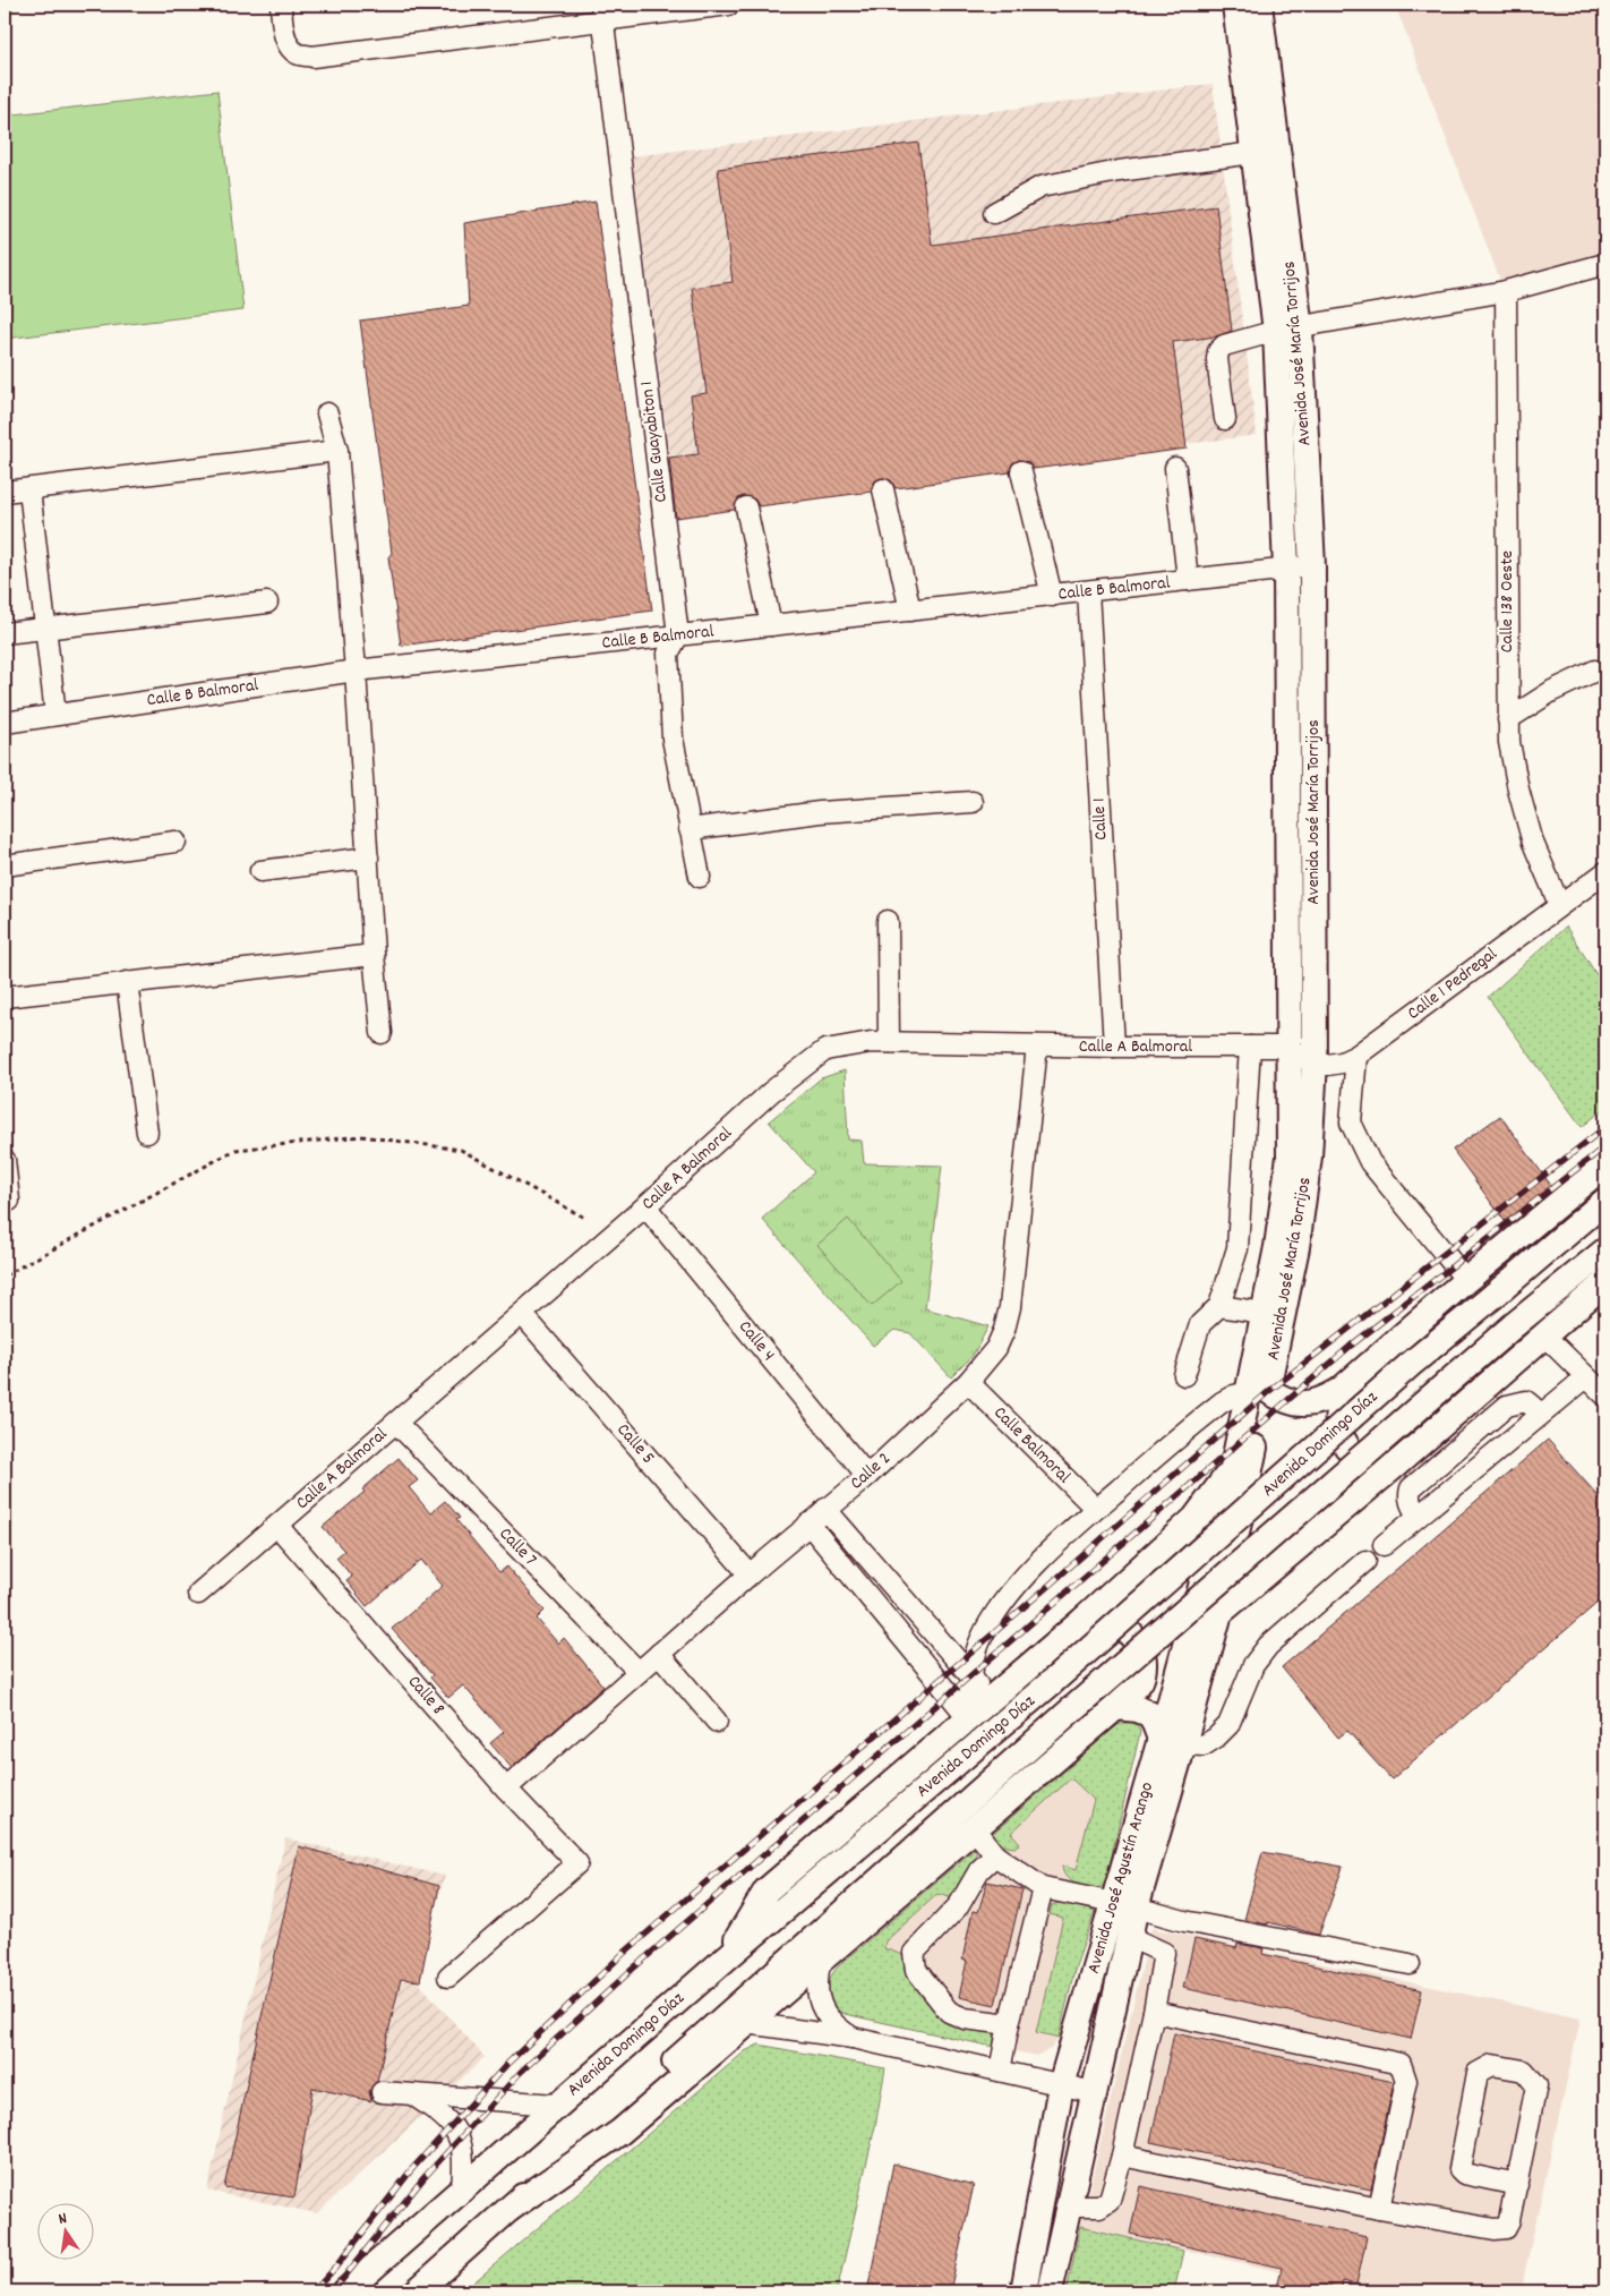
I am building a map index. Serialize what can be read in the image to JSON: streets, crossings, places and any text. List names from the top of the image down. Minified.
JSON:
{"streets":{"main road":["Avenida José María Torrijos","Avenida Domingo Díaz","Avenida José Agustín Arango"],"street":["Calle Guayabiton 1","Calle B Balmoral","Calle 138 Oeste","Calle 1","Calle 1 Pedregal","Calle A Balmoral","Calle 4","Calle 5","Calle Balmoral","Calle 2","Calle 7","Calle 8"]},"crossings":[["Avenida José María Torrijos","Calle B Balmoral"],["Avenida José María Torrijos","Calle 1 Pedregal"],["Avenida José María Torrijos","Calle A Balmoral"],["Avenida José María Torrijos","Avenida José Agustín Arango"],["Calle Guayabiton 1","Calle B Balmoral"],["Calle B Balmoral","Calle 1"],["Calle 138 Oeste","Calle 1 Pedregal"],["Calle 1","Calle A Balmoral"],["Calle 1 Pedregal","Calle A Balmoral"],["Calle A Balmoral","Calle 4"],["Calle A Balmoral","Calle 5"],["Calle A Balmoral","Calle 2"],["Calle A Balmoral","Calle 7"],["Calle A Balmoral","Calle 8"],["Calle 4","Calle 2"],["Calle 5","Calle 2"],["Calle Balmoral","Calle 2"],["Calle 2","Calle 7"],["Calle 2","Calle 8"]],"north":"top"}
